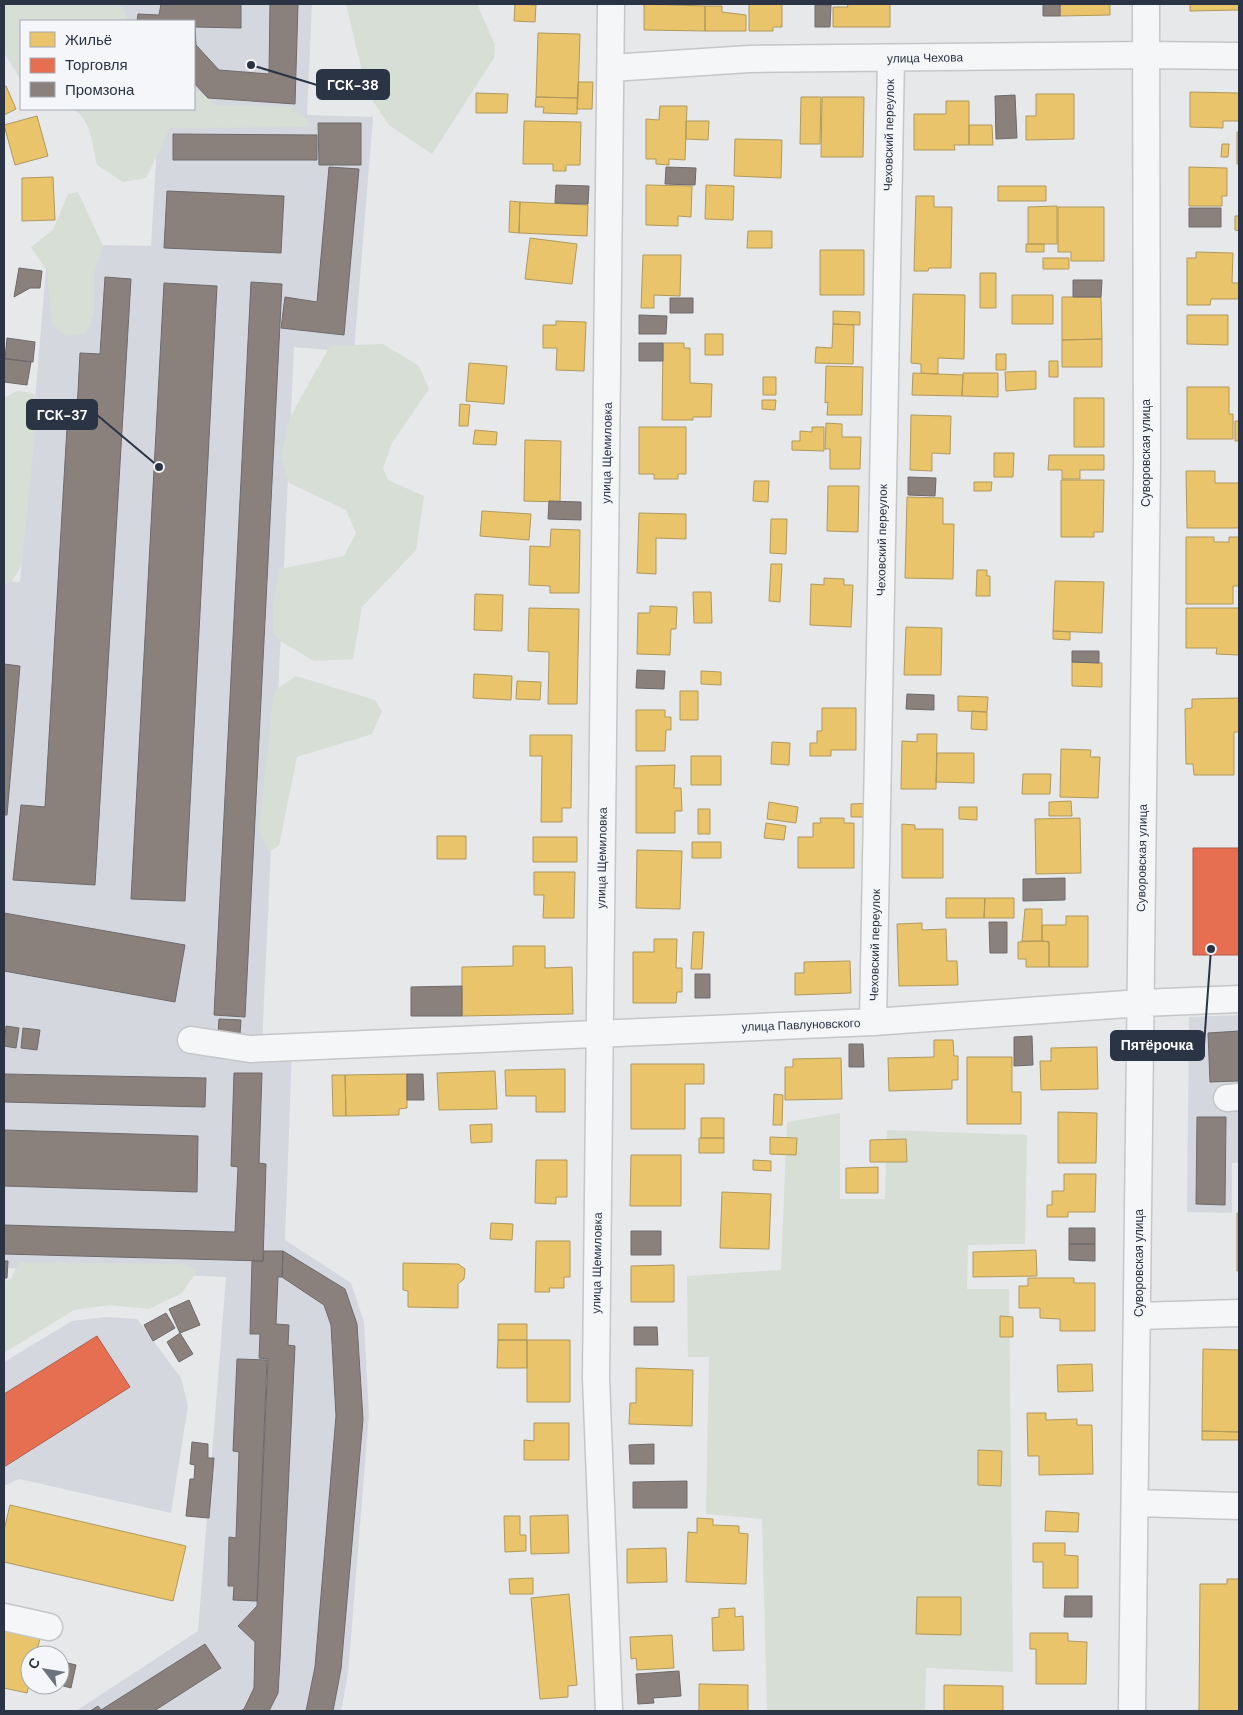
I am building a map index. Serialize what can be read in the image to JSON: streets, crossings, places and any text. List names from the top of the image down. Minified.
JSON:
{"streets":{"street":["улица Чехова","Чеховский переулок","улица Щемиловка","Суворовская улица","улица Павлуновского"]},"crossings":[["улица Чехова","Чеховский переулок"],["улица Чехова","улица Щемиловка"],["улица Чехова","Суворовская улица"],["Чеховский переулок","улица Павлуновского"],["улица Щемиловка","улица Павлуновского"],["Суворовская улица","улица Павлуновского"]],"places":["ГСК-38","ГСК-37","Пятёрочка"],"legend":["Жильё","Торговля","Промзона"],"north":"top left"}
